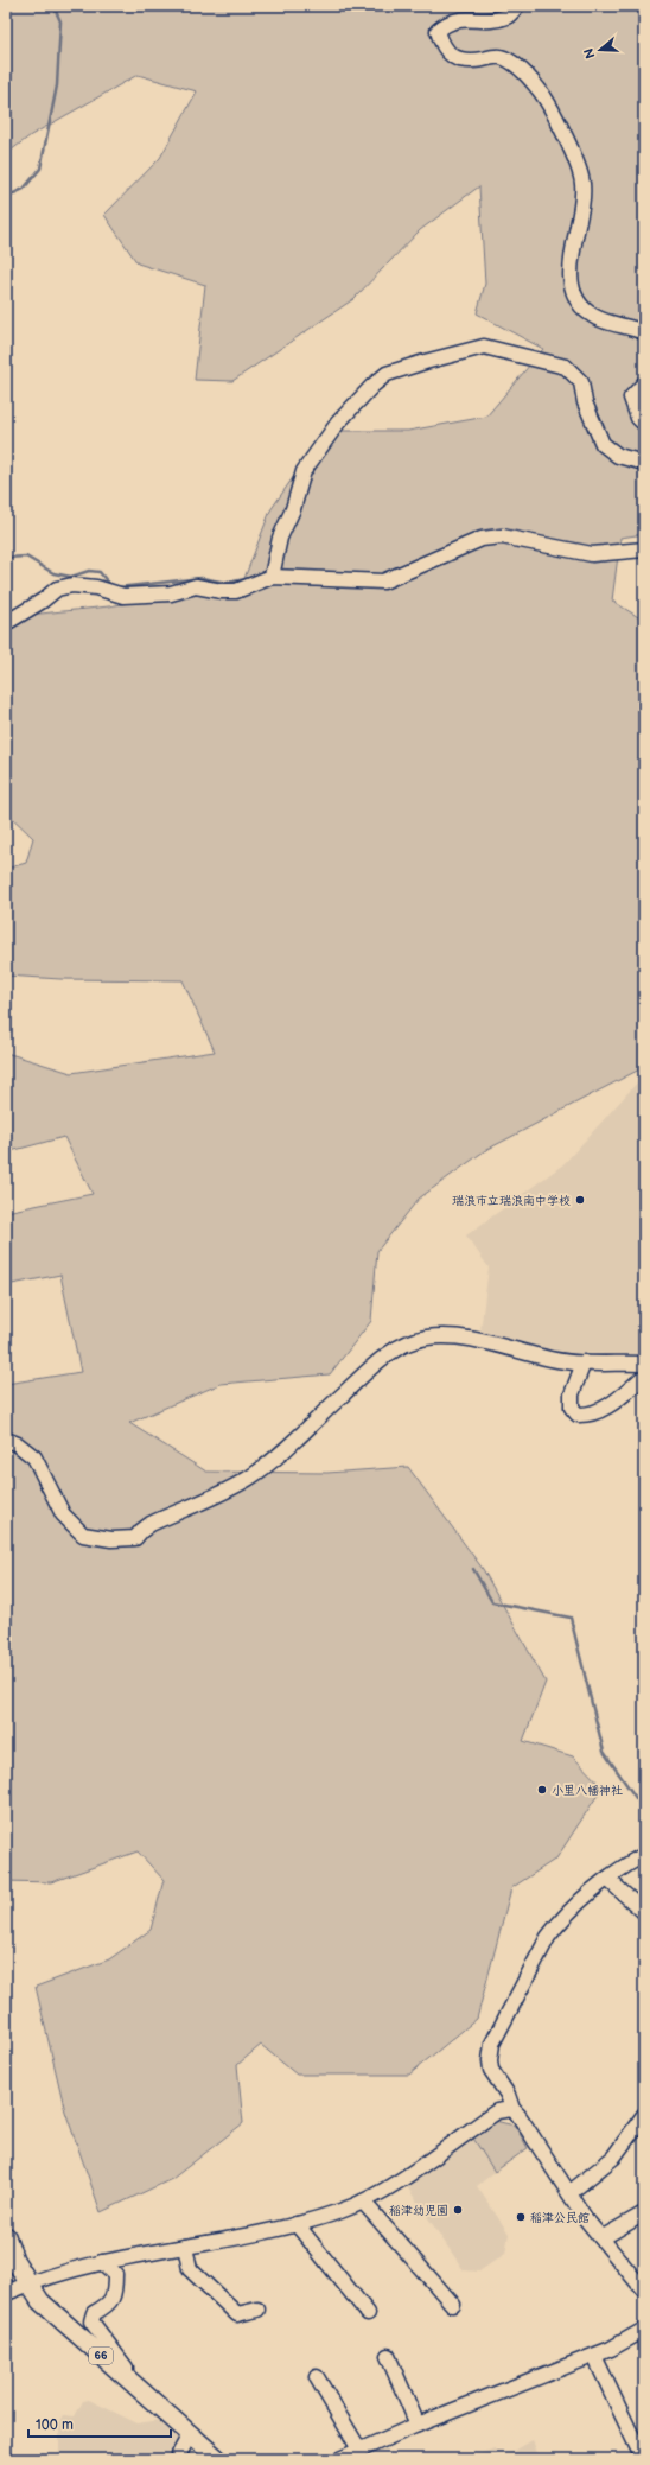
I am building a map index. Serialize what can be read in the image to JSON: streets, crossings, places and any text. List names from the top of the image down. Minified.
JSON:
{"streets":{"main road":["66"]},"places":["瑞浪市立瑞浪南中学校","小里八幡神社","稲津幼児園","稲津公民館"],"scale_bar":"100 m","north":"left"}
